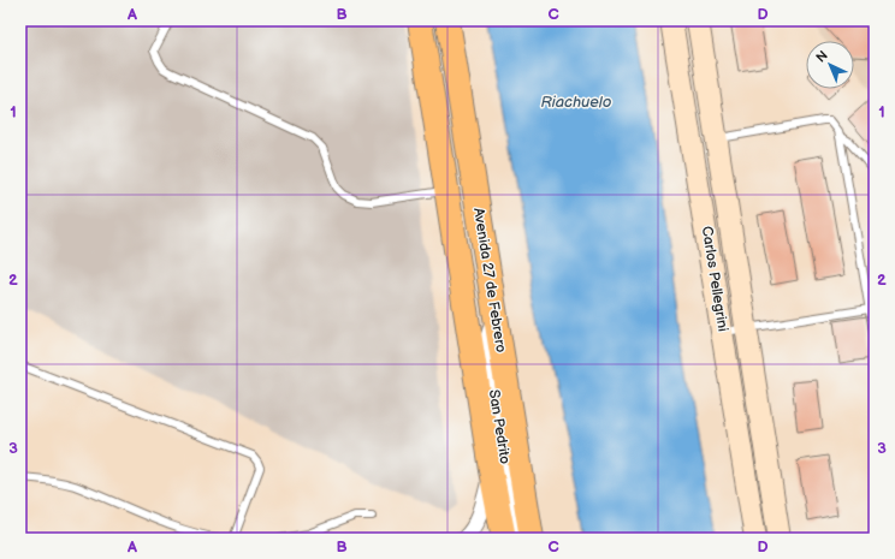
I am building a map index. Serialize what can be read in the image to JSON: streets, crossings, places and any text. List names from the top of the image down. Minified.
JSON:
{"streets":{"main road":["Carlos Pellegrini","Avenida 27 de Febrero"],"street":["San Pedrito"]},"crossings":[["Avenida 27 de Febrero","San Pedrito"]],"water":["Riachuelo"],"north":"top left","grid":{"columns":["A","B","C","D"],"rows":["1","2","3"]}}
